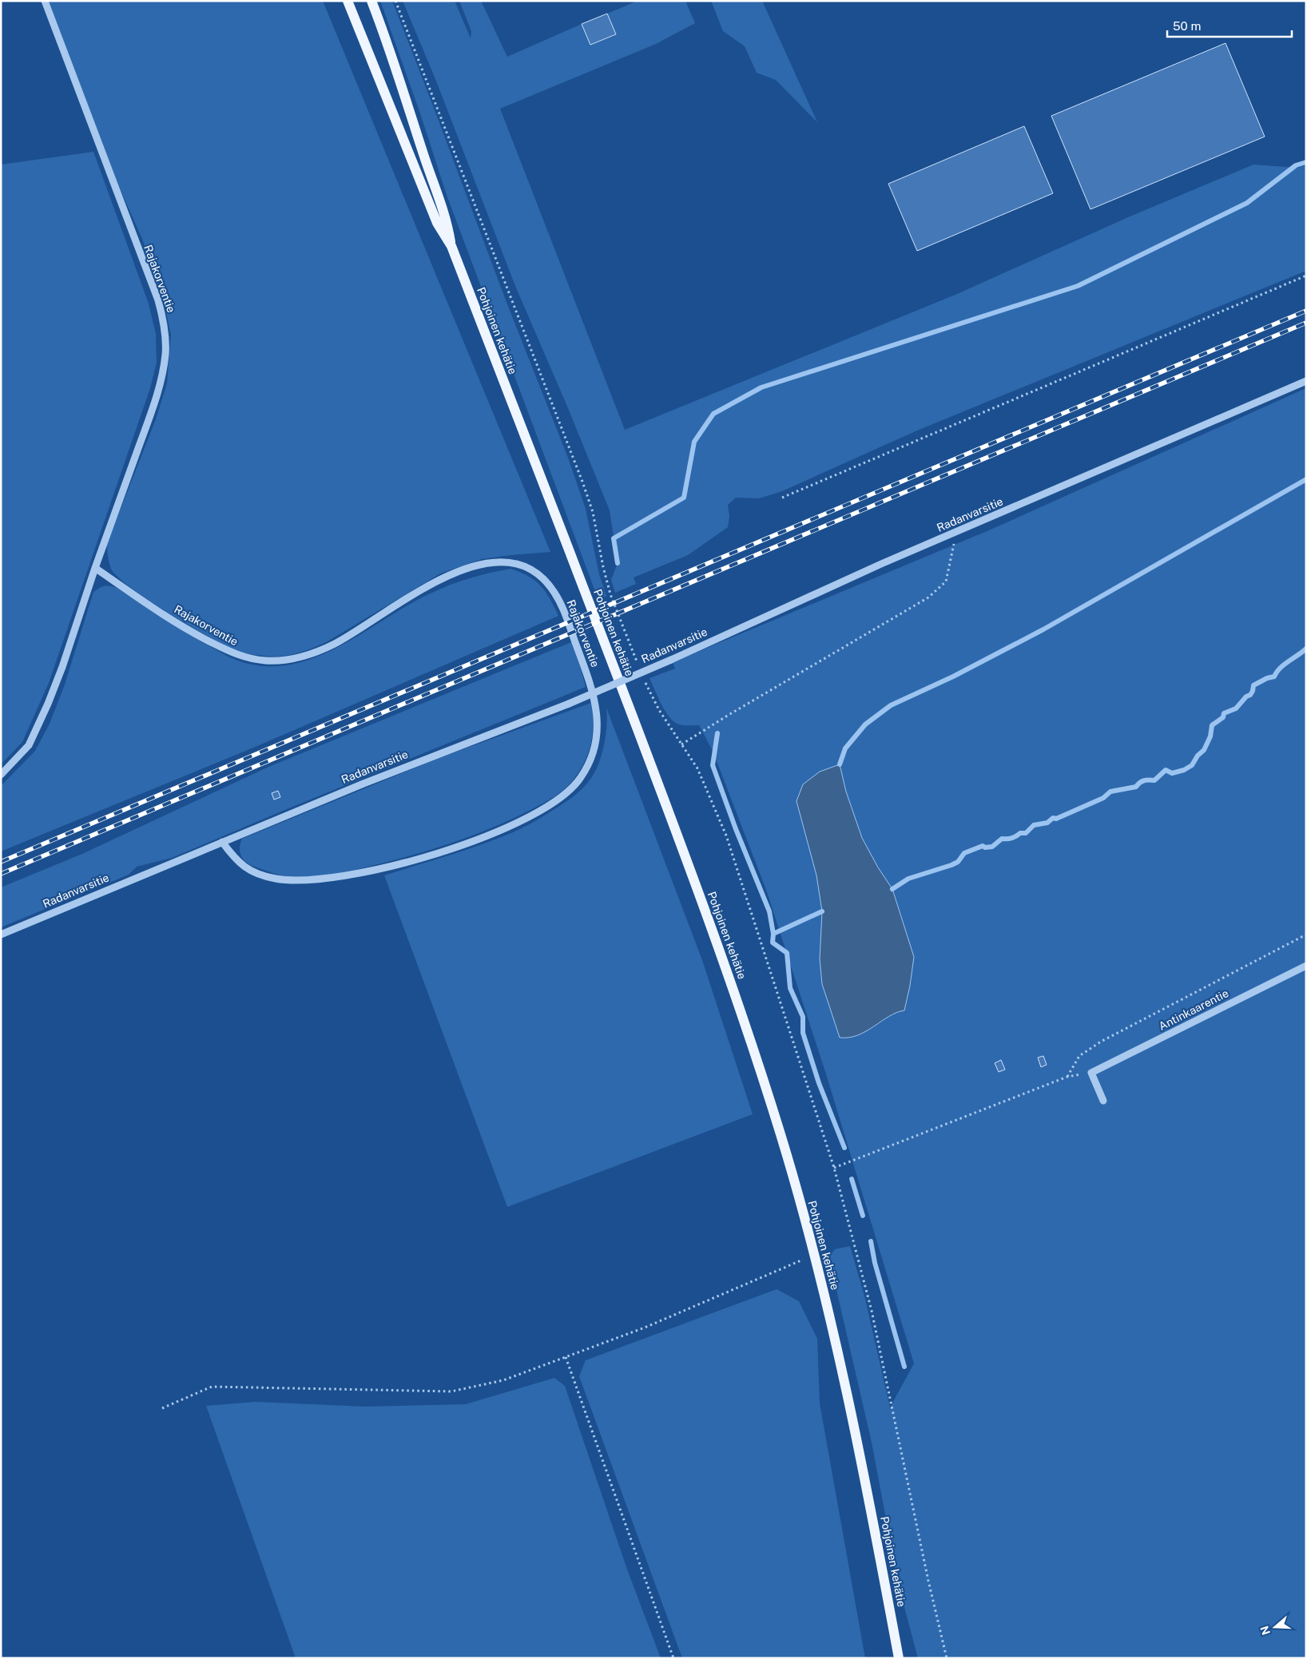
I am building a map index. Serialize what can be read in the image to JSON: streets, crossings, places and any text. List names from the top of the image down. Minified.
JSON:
{"streets":{"main road":["Pohjoinen kehätie"],"street":["Rajakorventie","Radanvarsitie","Antinkaarentie"]},"crossings":[["Rajakorventie","Radanvarsitie"]],"scale_bar":"50 m","north":"left"}
